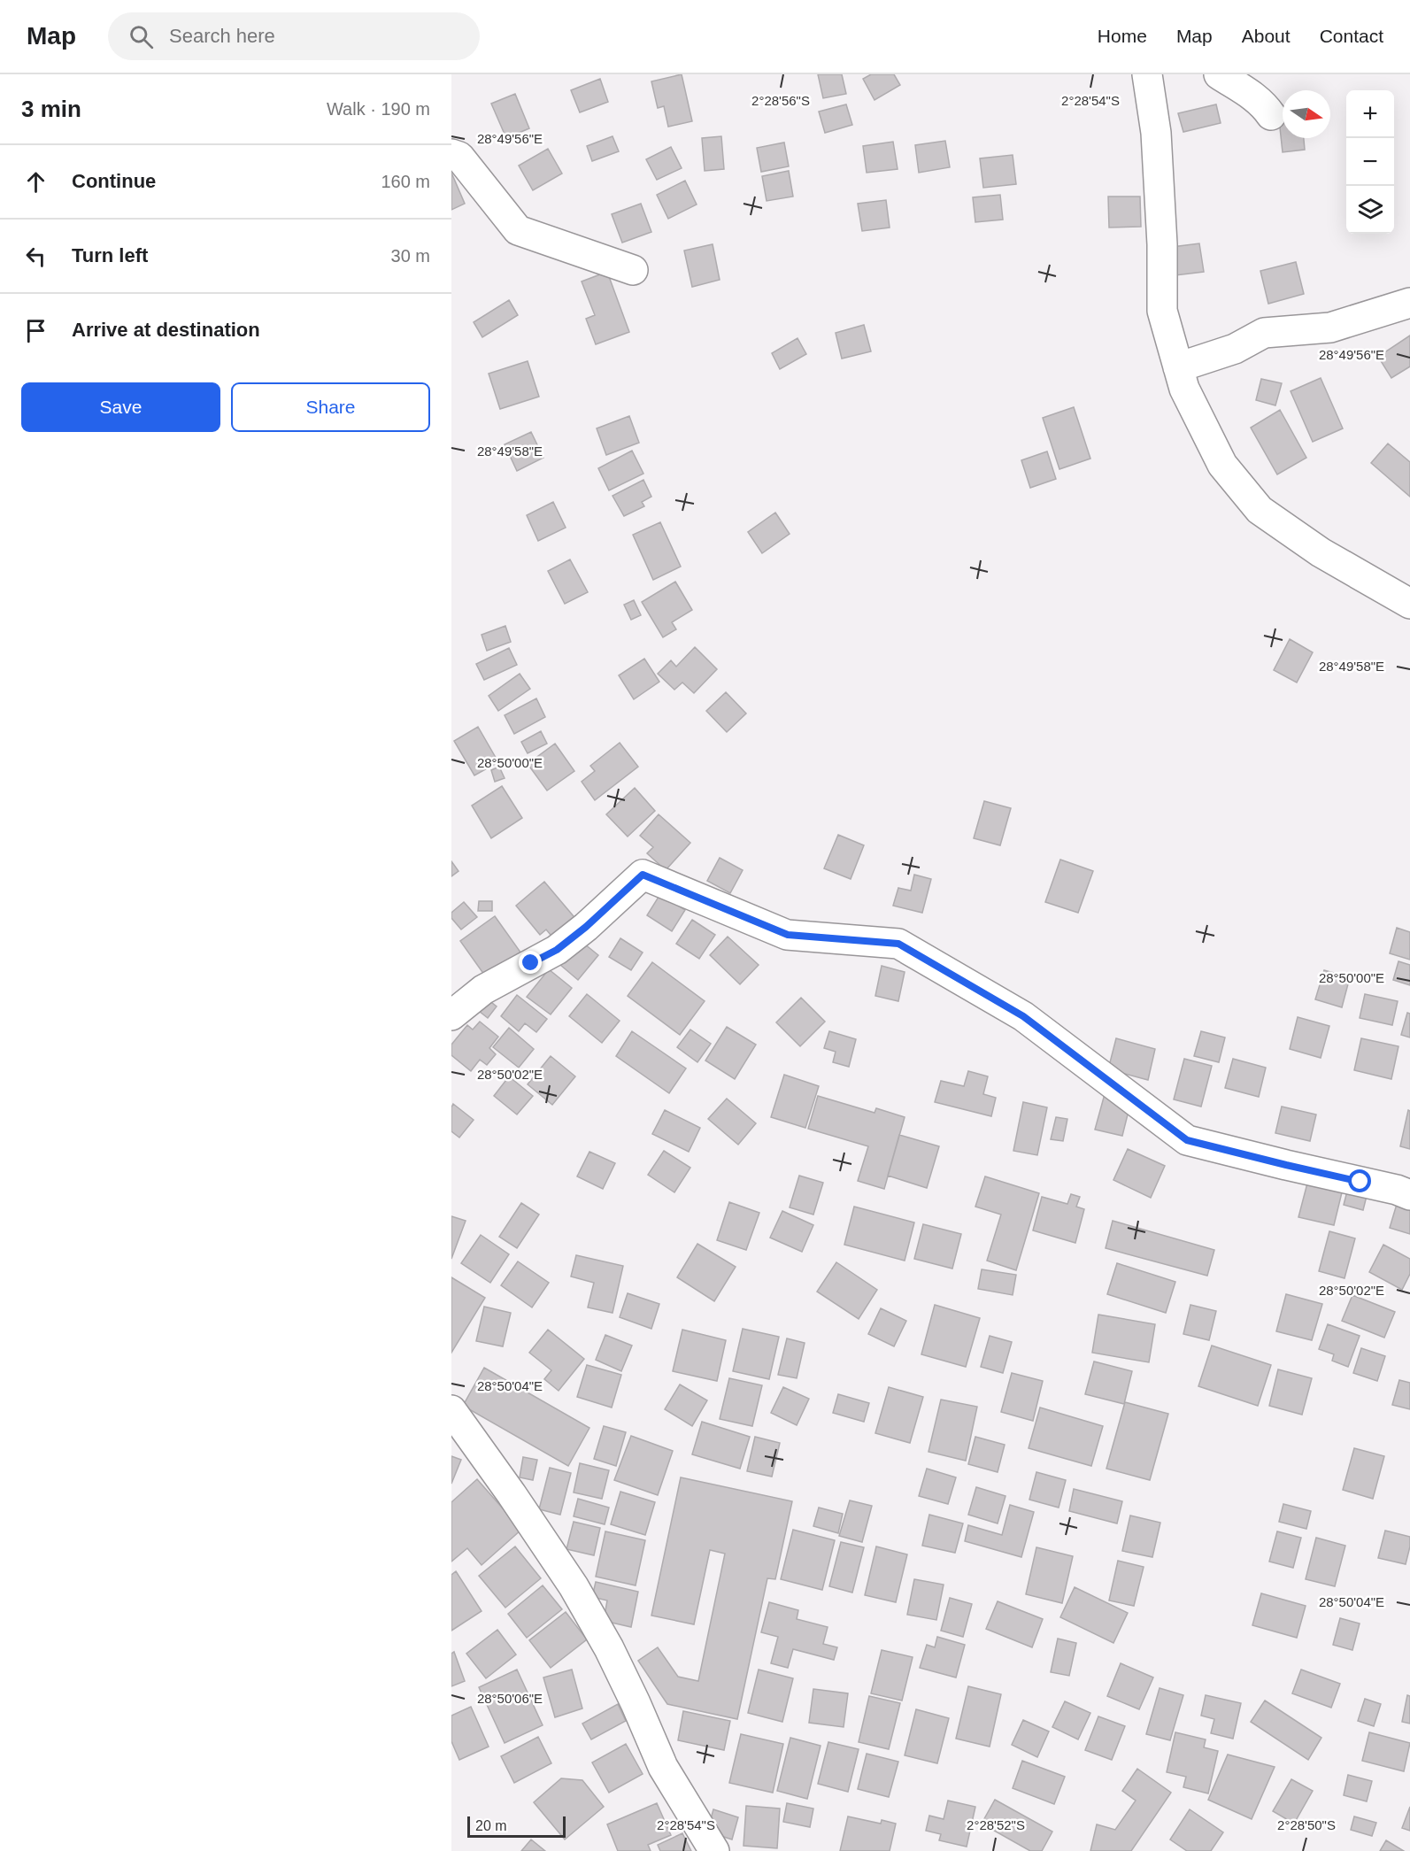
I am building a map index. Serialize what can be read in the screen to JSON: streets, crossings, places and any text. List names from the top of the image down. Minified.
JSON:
{"scale_bar":"20 m","north":"right","page":{"header":"Map","search":"Search here","nav":["Home","Map","About","Contact"],"heading":["3 min","Walk · 190 m"],"map_buttons":["+","−"],"list":[["Continue","160 m"],["Turn left","30 m"],"Arrive at destination"],"buttons":["Save","Share"],"scale":"20 m"},"coordinates":["2°28'56\"S","2°28'54\"S","28°49'56\"E","28°49'58\"E","28°50'00\"E","28°50'02\"E","28°50'04\"E","28°50'06\"E","2°28'52\"S","2°28'50\"S"]}
